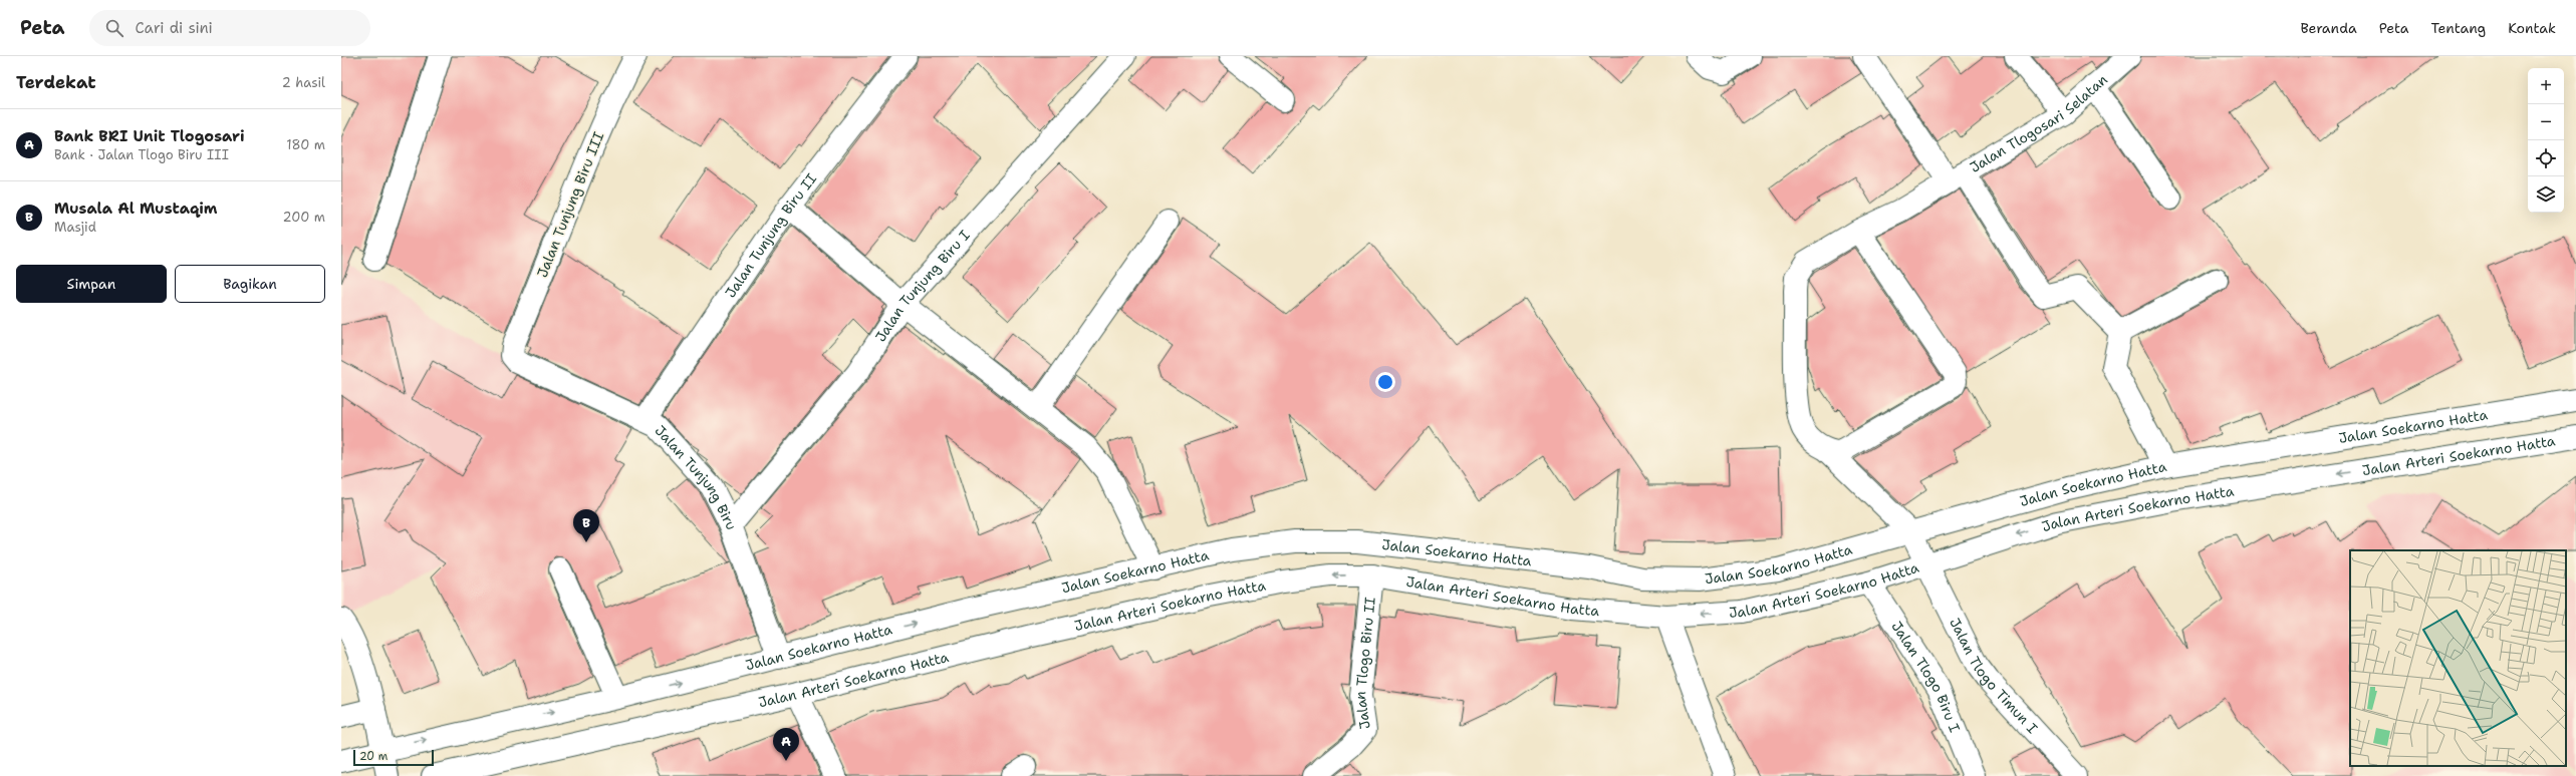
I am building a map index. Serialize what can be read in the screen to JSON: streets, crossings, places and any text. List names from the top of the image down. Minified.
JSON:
{"streets":{"street":["Jalan Tlogosari Selatan","Jalan Tunjung Biru III","Jalan Tunjung Biru II","Jalan Tunjung Biru I","Jalan Soekarno Hatta","Jalan Arteri Soekarno Hatta","Jalan Tunjung Biru","Jalan Tlogo Biru II","Jalan Tlogo Timun I","Jalan Tlogo Biru I"]},"crossings":[["Jalan Tlogosari Selatan","Jalan Tlogo Timun I"],["Jalan Tunjung Biru III","Jalan Tunjung Biru"],["Jalan Tunjung Biru II","Jalan Tunjung Biru"],["Jalan Tunjung Biru I","Jalan Tunjung Biru"],["Jalan Soekarno Hatta","Jalan Tunjung Biru"],["Jalan Soekarno Hatta","Jalan Tlogo Timun I"],["Jalan Arteri Soekarno Hatta","Jalan Tlogo Biru II"],["Jalan Arteri Soekarno Hatta","Jalan Tlogo Timun I"],["Jalan Arteri Soekarno Hatta","Jalan Tlogo Biru I"]],"one_way":["Jalan Arteri Soekarno Hatta"],"scale_bar":"20 m","page":{"header":"Peta","search":"Cari di sini","nav":["Beranda","Peta","Tentang","Kontak"],"heading":["Terdekat","2 hasil"],"map_buttons":["+","−"],"list":[{"mark":"A","name":"Bank BRI Unit Tlogosari","note":"Bank · Jalan Tlogo Biru III","value":"180 m"},{"mark":"B","name":"Musala Al Mustaqim","note":"Masjid","value":"200 m"}],"buttons":["Simpan","Bagikan"],"pins":["B","A"],"scale":"20 m"}}
